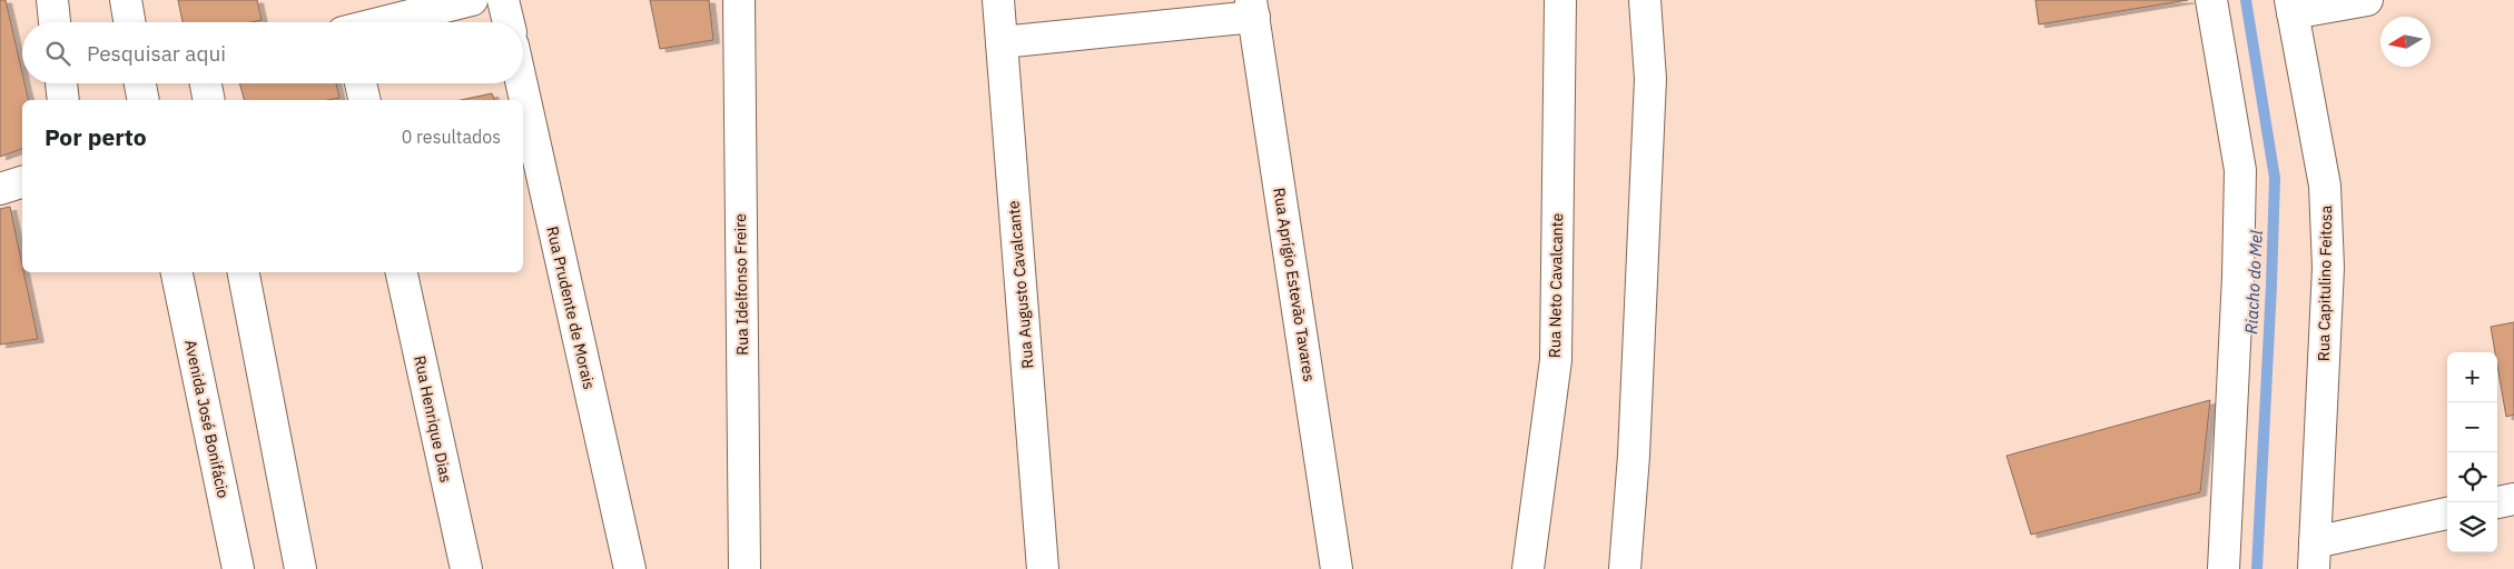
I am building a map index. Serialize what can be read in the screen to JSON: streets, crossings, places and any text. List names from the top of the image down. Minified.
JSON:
{"streets":{"street":["Rua Capitulino Feitosa","Rua Idelfonso Freire","Rua Augusto Cavalcante","Rua Aprígio Estevão Tavares","Rua Neto Cavalcante","Rua Prudente de Morais","Avenida José Bonifácio","Rua Henrique Dias"]},"water":["Riacho do Mel"],"north":"left","page":{"search":"Pesquisar aqui","heading":["Por perto","0 resultados"],"map_buttons":["+","−"]}}
